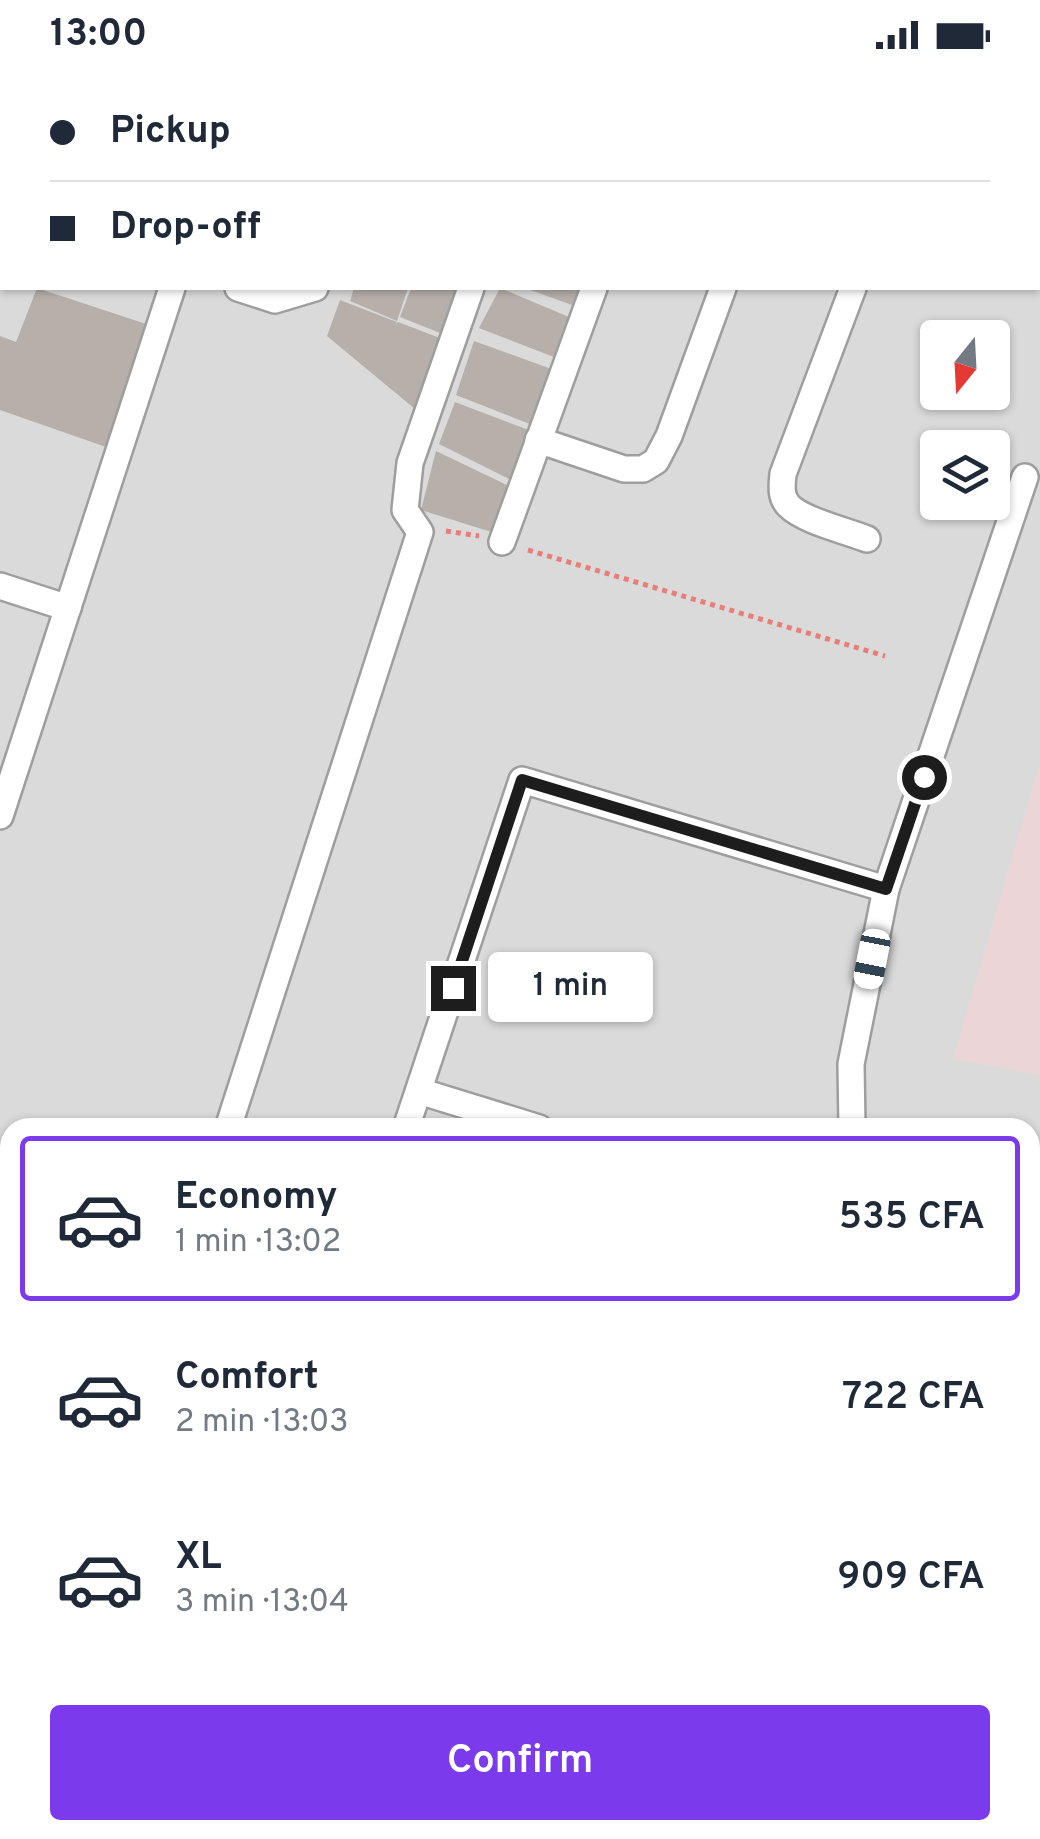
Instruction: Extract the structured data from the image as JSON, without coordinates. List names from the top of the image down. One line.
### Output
{"north":"bottom","page":{"status":"13:00","banner":["Pickup","Drop-off"],"bubble":"1 min","list":[{"name":"Economy","note":"1 min · 13:02","value":"535 CFA"},{"name":"Comfort","note":"2 min · 13:03","value":"722 CFA"},{"name":"XL","note":"3 min · 13:04","value":"909 CFA"}],"buttons":"Confirm"}}
